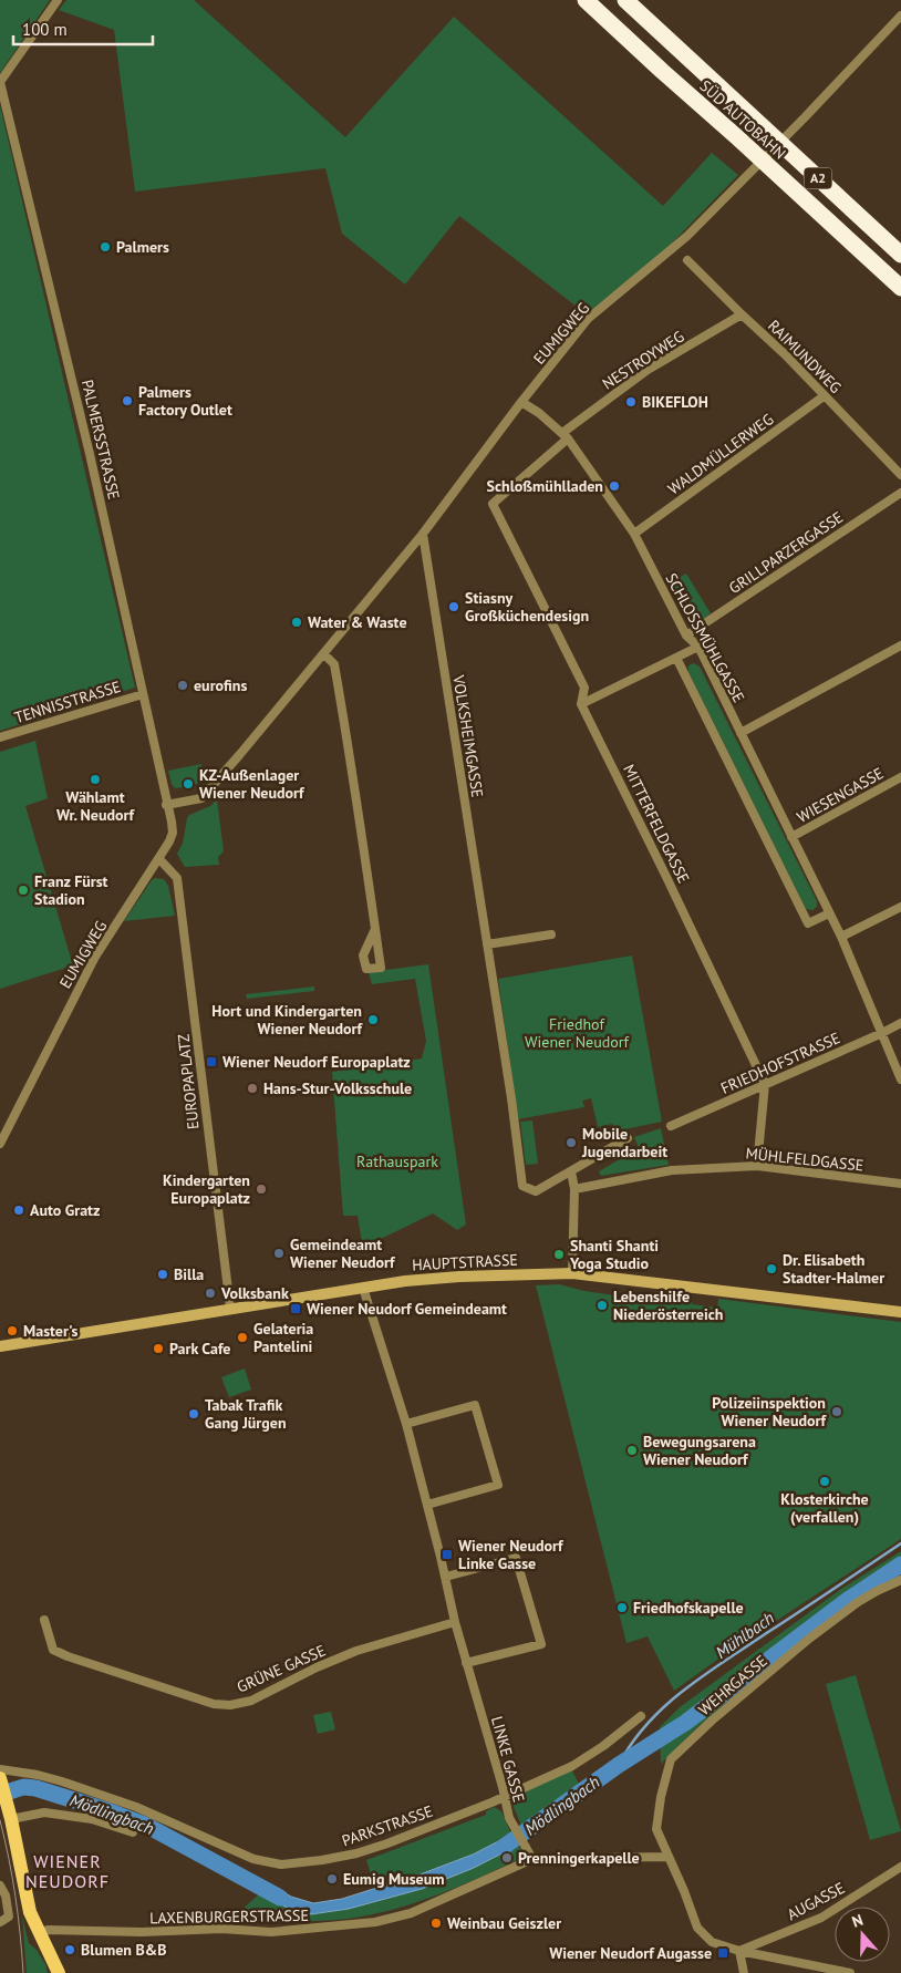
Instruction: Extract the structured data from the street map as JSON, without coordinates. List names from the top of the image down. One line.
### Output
{"streets":{"highway":["SÜD AUTOBAHN","A2"],"street":["EUMIGWEG","RAIMUNDWEG","NESTROYWEG","PALMERSSTRASSE","WALDMÜLLERWEG","GRILLPARZERGASSE","SCHLOSSMÜHLGASSE","TENNISSTRASSE","VOLKSHEIMGASSE","WIESENGASSE","MITTERFELDGASSE","FRIEDHOFSTRASSE","EUROPAPLATZ","MÜHLFELDGASSE","HAUPTSTRASSE","GRÜNE GASSE","WEHRGASSE","LINKE GASSE","PARKSTRASSE","AUGASSE","LAXENBURGERSTRASSE"]},"crossings":[["EUMIGWEG","PALMERSSTRASSE"],["EUMIGWEG","SCHLOSSMÜHLGASSE"],["EUMIGWEG","VOLKSHEIMGASSE"],["EUMIGWEG","EUROPAPLATZ"],["RAIMUNDWEG","NESTROYWEG"],["RAIMUNDWEG","WALDMÜLLERWEG"],["NESTROYWEG","SCHLOSSMÜHLGASSE"],["NESTROYWEG","MITTERFELDGASSE"],["PALMERSSTRASSE","TENNISSTRASSE"],["WALDMÜLLERWEG","SCHLOSSMÜHLGASSE"],["GRILLPARZERGASSE","SCHLOSSMÜHLGASSE"],["SCHLOSSMÜHLGASSE","WIESENGASSE"],["SCHLOSSMÜHLGASSE","FRIEDHOFSTRASSE"],["MITTERFELDGASSE","FRIEDHOFSTRASSE"],["EUROPAPLATZ","HAUPTSTRASSE"],["HAUPTSTRASSE","LINKE GASSE"],["GRÜNE GASSE","LINKE GASSE"],["WEHRGASSE","LAXENBURGERSTRASSE"],["LINKE GASSE","PARKSTRASSE"],["LINKE GASSE","LAXENBURGERSTRASSE"]],"districts":["WIENER NEUDORF"],"water":["Mühlbach","Mödlingbach"],"parks":["Friedhof Wiener Neudorf","Rathauspark"],"places":{"other":["Palmers","Palmers Factory Outlet","BIKEFLOH","Schloßmühlladen","Stiasny Großküchendesign","Water & Waste","eurofins","Wählamt Wr. Neudorf","KZ-Außenlager Wiener Neudorf","Franz Fürst Stadion","Hort und Kindergarten Wiener Neudorf","Hans-Stur-Volksschule","Mobile Jugendarbeit","Kindergarten Europaplatz","Auto Gratz","Gemeindeamt Wiener Neudorf","Shanti Shanti Yoga Studio","Dr. Elisabeth Stadter-Halmer","Billa","Volksbank","Lebenshilfe Niederösterreich","Master's","Gelateria Pantelini","Park Cafe","Polizeiinspektion Wiener Neudorf","Tabak Trafik Gang Jürgen","Bewegungsarena Wiener Neudorf","Klosterkirche (verfallen)","Friedhofskapelle","Prenningerkapelle","Eumig Museum","Weinbau Geiszler","Blumen B&B"],"transit":["Wiener Neudorf Europaplatz","Wiener Neudorf Gemeindeamt","Wiener Neudorf Linke Gasse","Wiener Neudorf Augasse"]},"scale_bar":"100 m","north":"top"}
